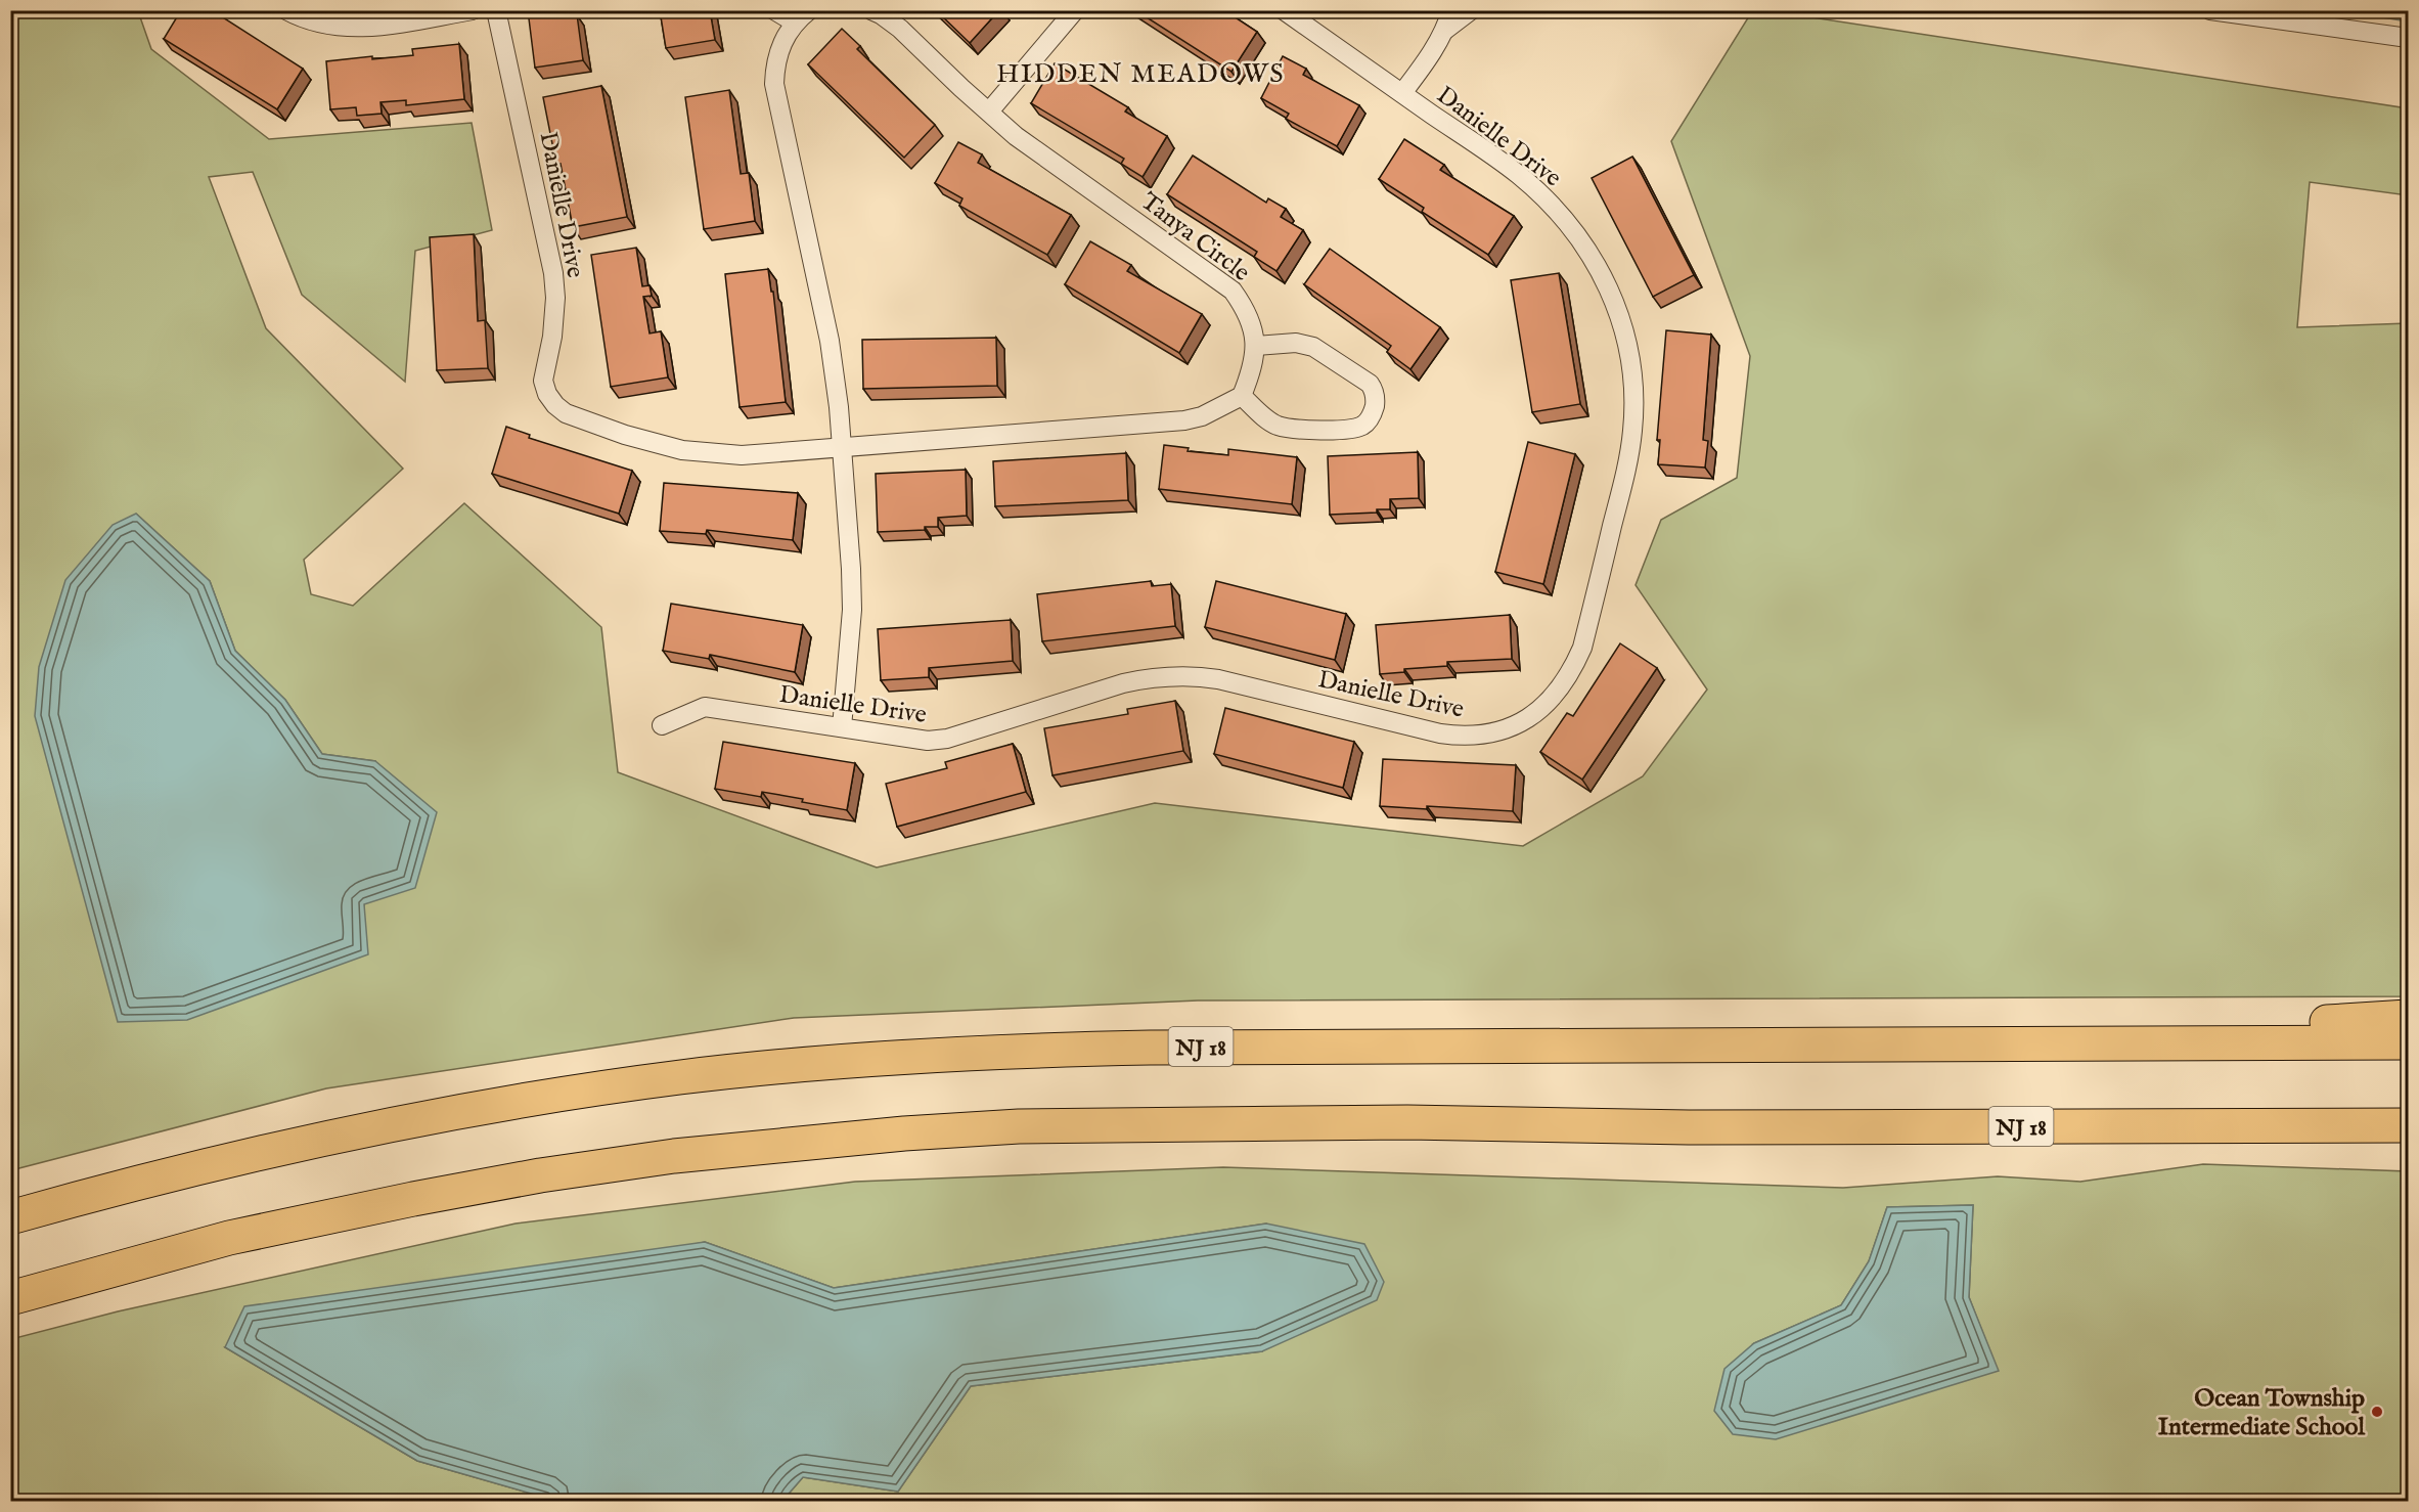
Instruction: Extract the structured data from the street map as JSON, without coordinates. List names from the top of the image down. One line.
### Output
{"streets":{"highway":["NJ 18"],"street":["Danielle Drive","Tanya Circle"]},"districts":["HIDDEN MEADOWS"],"places":["Ocean Township Intermediate School"]}
